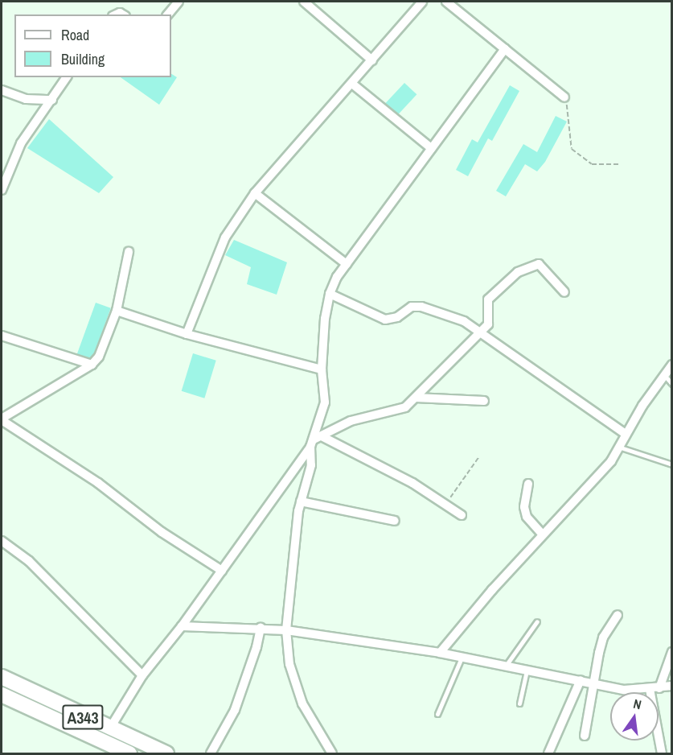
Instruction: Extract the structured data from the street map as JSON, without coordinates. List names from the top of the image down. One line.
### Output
{"streets":{"highway":["A343"]},"legend":["Road","Building"],"north":"top"}
